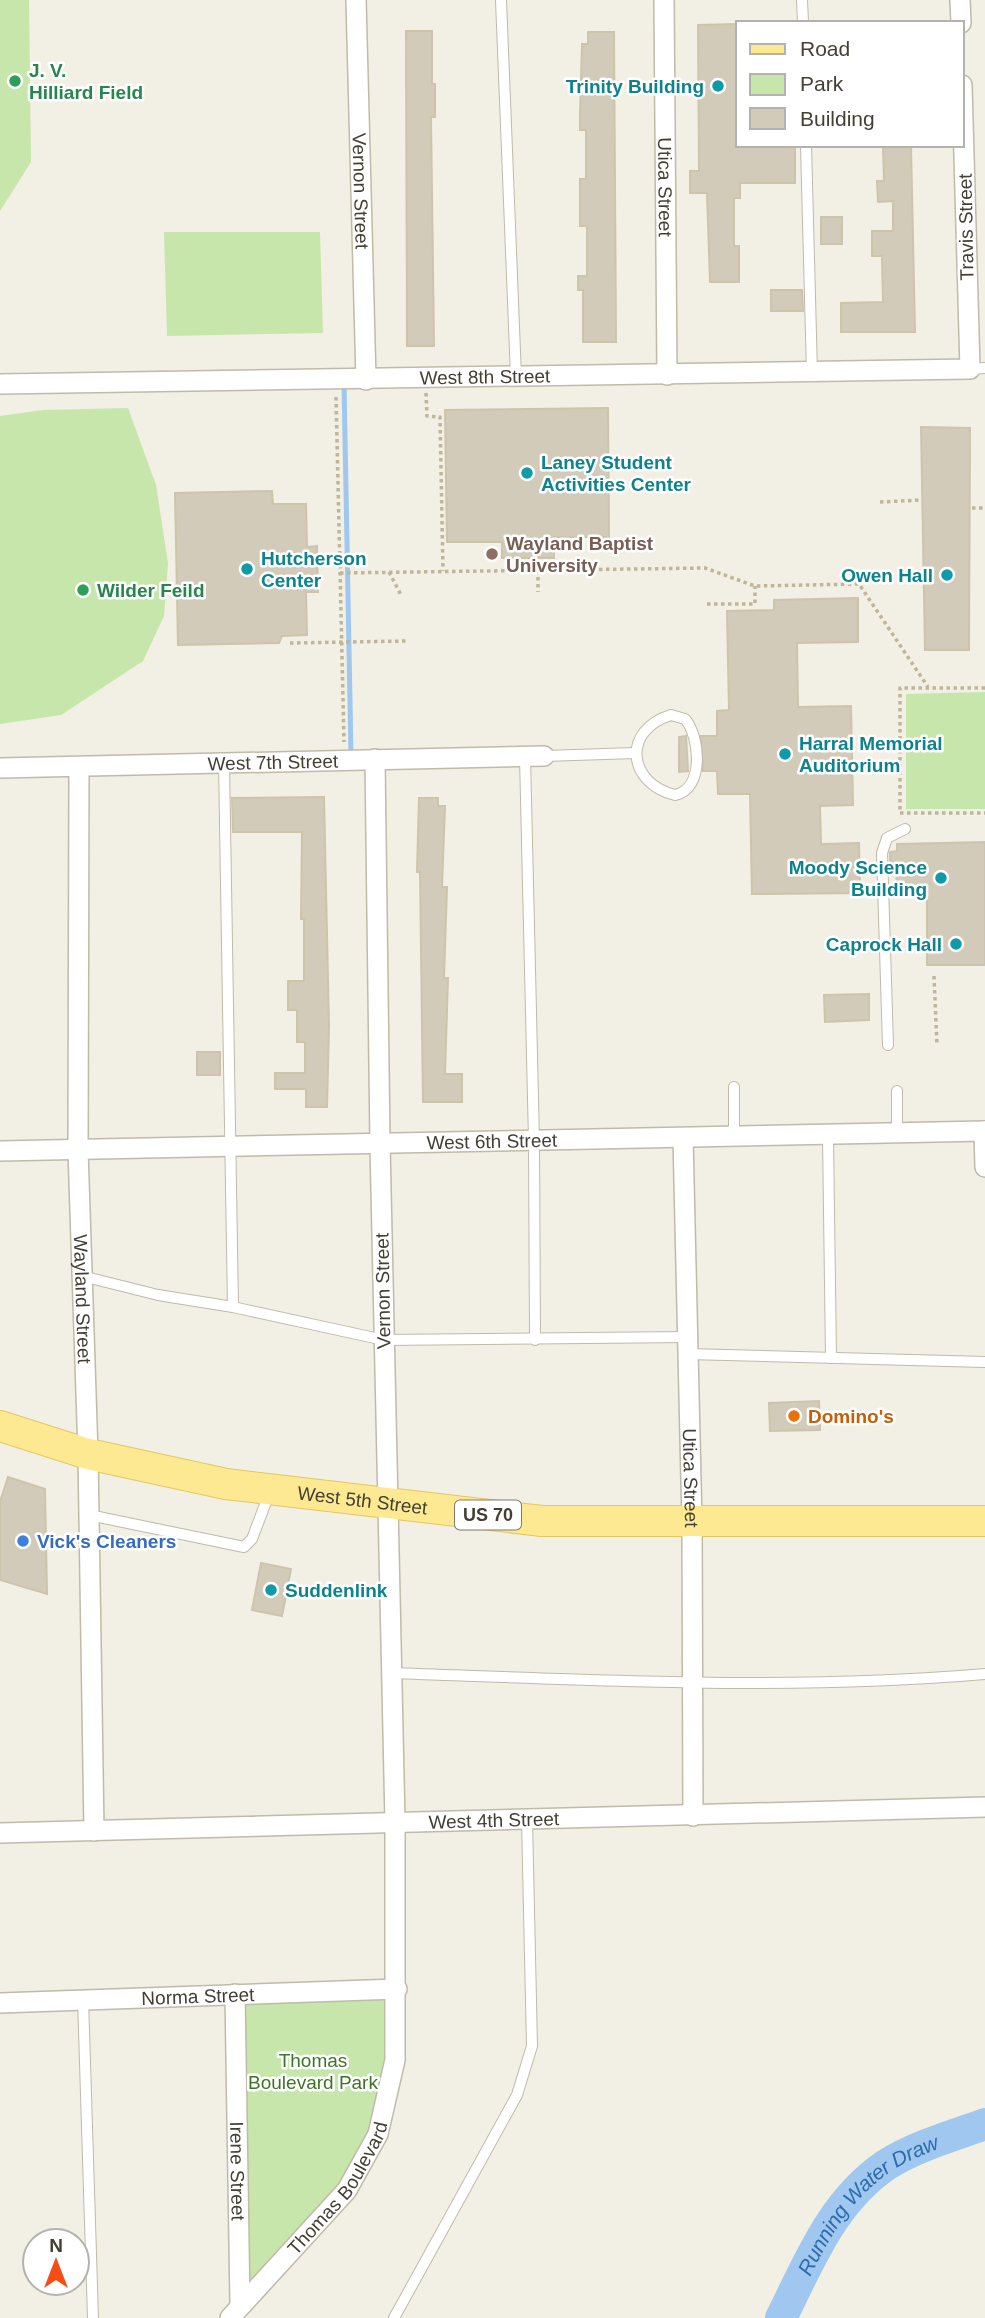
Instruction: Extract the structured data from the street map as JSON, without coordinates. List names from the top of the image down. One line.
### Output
{"streets":{"main road":["West 5th Street","US 70"],"street":["Utica Street","Vernon Street","Travis Street","West 8th Street","West 7th Street","West 6th Street","Wayland Street","West 4th Street","Norma Street","Irene Street","Thomas Boulevard"]},"crossings":[["Utica Street","West 8th Street"],["Utica Street","West 6th Street"],["Utica Street","West 5th Street"],["Utica Street","West 4th Street"],["Vernon Street","West 8th Street"],["Vernon Street","West 7th Street"],["Vernon Street","West 6th Street"],["Vernon Street","West 5th Street"],["Vernon Street","West 4th Street"],["Vernon Street","Thomas Boulevard"],["Travis Street","West 8th Street"],["West 7th Street","Wayland Street"],["West 6th Street","Wayland Street"],["Wayland Street","West 5th Street"],["Wayland Street","West 4th Street"],["West 4th Street","Thomas Boulevard"],["Norma Street","Irene Street"],["Norma Street","Thomas Boulevard"],["Irene Street","Thomas Boulevard"]],"water":["Running Water Draw"],"parks":["Thomas Boulevard Park"],"places":["J. V. Hilliard Field","Trinity Building","Laney Student Activities Center","Wayland Baptist University","Hutcherson Center","Owen Hall","Wilder Feild","Harral Memorial Auditorium","Moody Science Building","Caprock Hall","Domino's","Vick's Cleaners","Suddenlink"],"legend":["Road","Park","Building"],"north":"top"}
